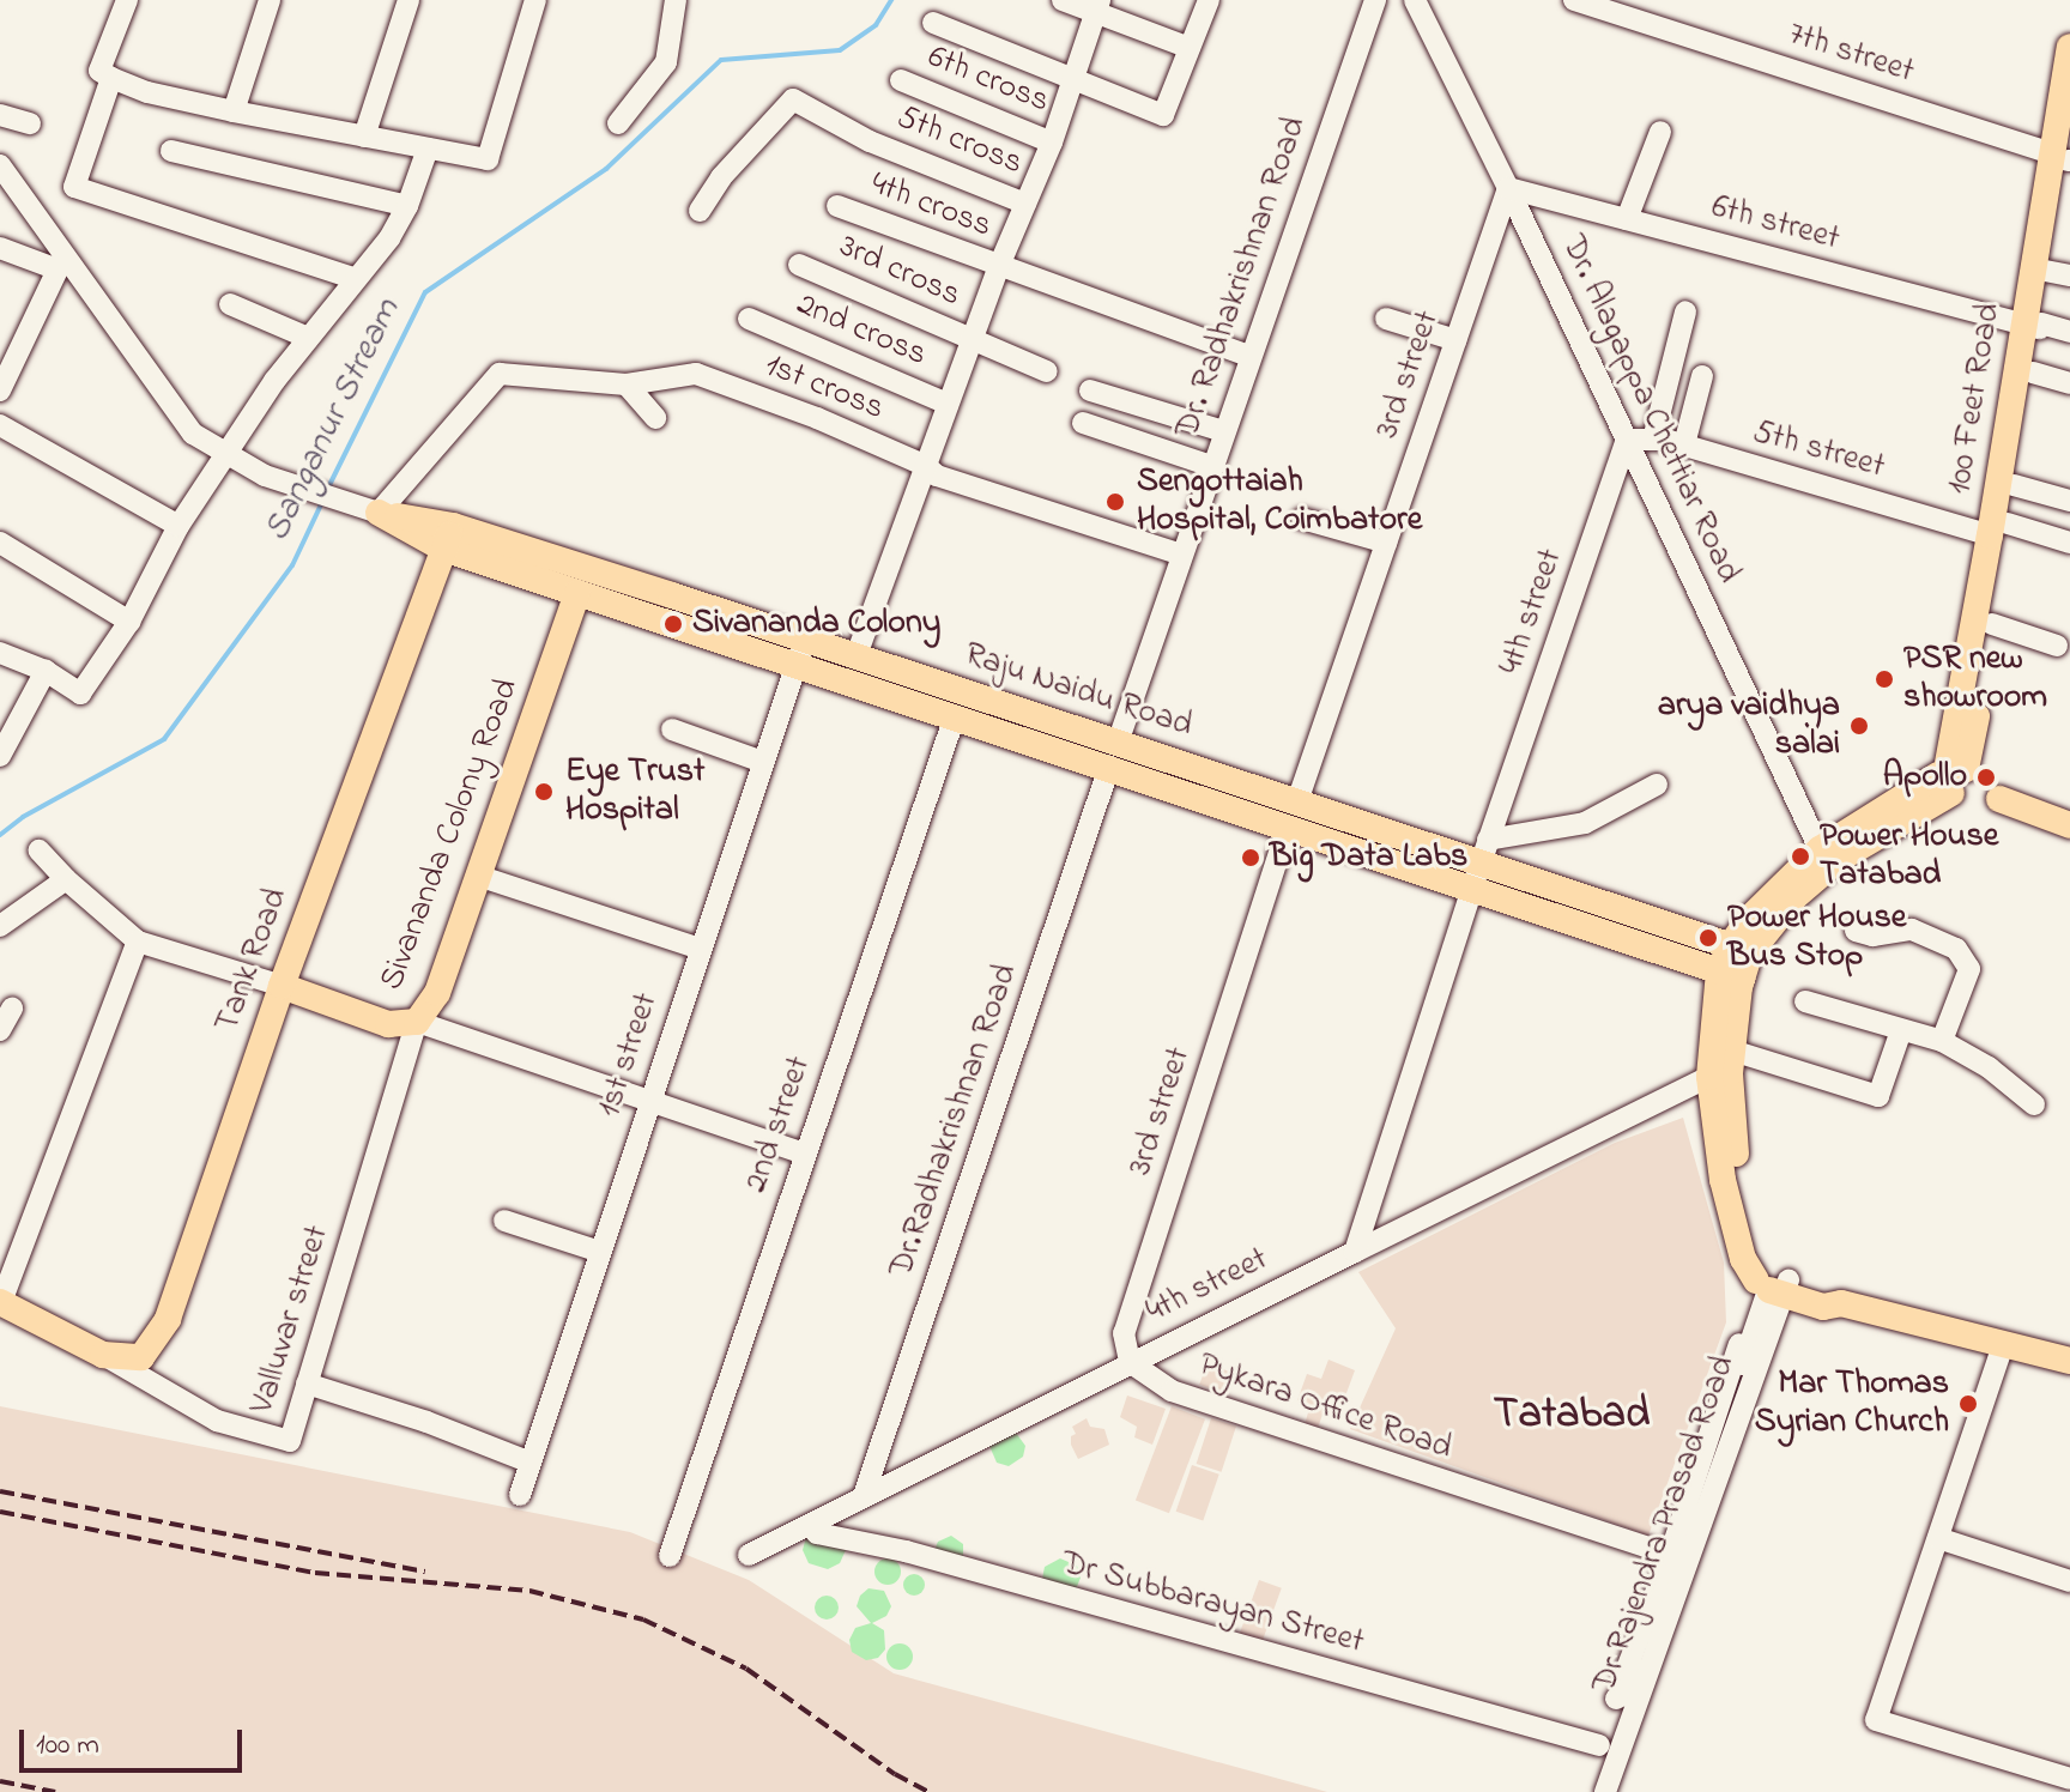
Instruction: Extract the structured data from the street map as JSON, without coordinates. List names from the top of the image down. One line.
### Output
{"streets":{"main road":["100 Feet Road","Raju Naidu Road","Sivananda Colony Road","Tank Road"],"street":["7th street","6th cross","5th cross","4th cross","6th street","3rd cross","Dr. Radhakrishnan Road","2nd cross","3rd street","1st cross","Dr. Alagappa Chettiar Road","5th street","4th street","1st street","Dr.Radhakrishnan Road","2nd street","Valluvar street","Pykara Office Road","Dr Rajendra Prasad Road","Dr Subbarayan Street"]},"crossings":[["7th street","100 Feet Road"],["4th cross","Dr. Radhakrishnan Road"],["6th street","3rd street"],["6th street","100 Feet Road"],["6th street","Dr. Alagappa Chettiar Road"],["Dr. Radhakrishnan Road","1st cross"],["Dr. Radhakrishnan Road","Raju Naidu Road"],["Dr. Radhakrishnan Road","Dr.Radhakrishnan Road"],["3rd street","Dr. Alagappa Chettiar Road"],["3rd street","4th street"],["3rd street","Raju Naidu Road"],["3rd street","Pykara Office Road"],["100 Feet Road","5th street"],["Dr. Alagappa Chettiar Road","5th street"],["Dr. Alagappa Chettiar Road","4th street"],["5th street","4th street"],["4th street","Raju Naidu Road"],["4th street","Dr.Radhakrishnan Road"],["4th street","Pykara Office Road"],["4th street","Dr Subbarayan Street"],["Raju Naidu Road","Sivananda Colony Road"],["Raju Naidu Road","Tank Road"],["Raju Naidu Road","1st street"],["Raju Naidu Road","Dr.Radhakrishnan Road"],["Raju Naidu Road","2nd street"],["Sivananda Colony Road","Tank Road"],["Sivananda Colony Road","Valluvar street"],["Tank Road","Valluvar street"]],"districts":["Tatabad"],"water":["Sanganur Stream"],"places":["Sengottaiah Hospital, Coimbatore","Sivananda Colony","PSR new showroom","arya vaidhya salai","Apollo","Eye Trust Hospital","Power House Tatabad","Big Data Labs","Power House Bus Stop","Mar Thomas Syrian Church"],"scale_bar":"100 m"}
